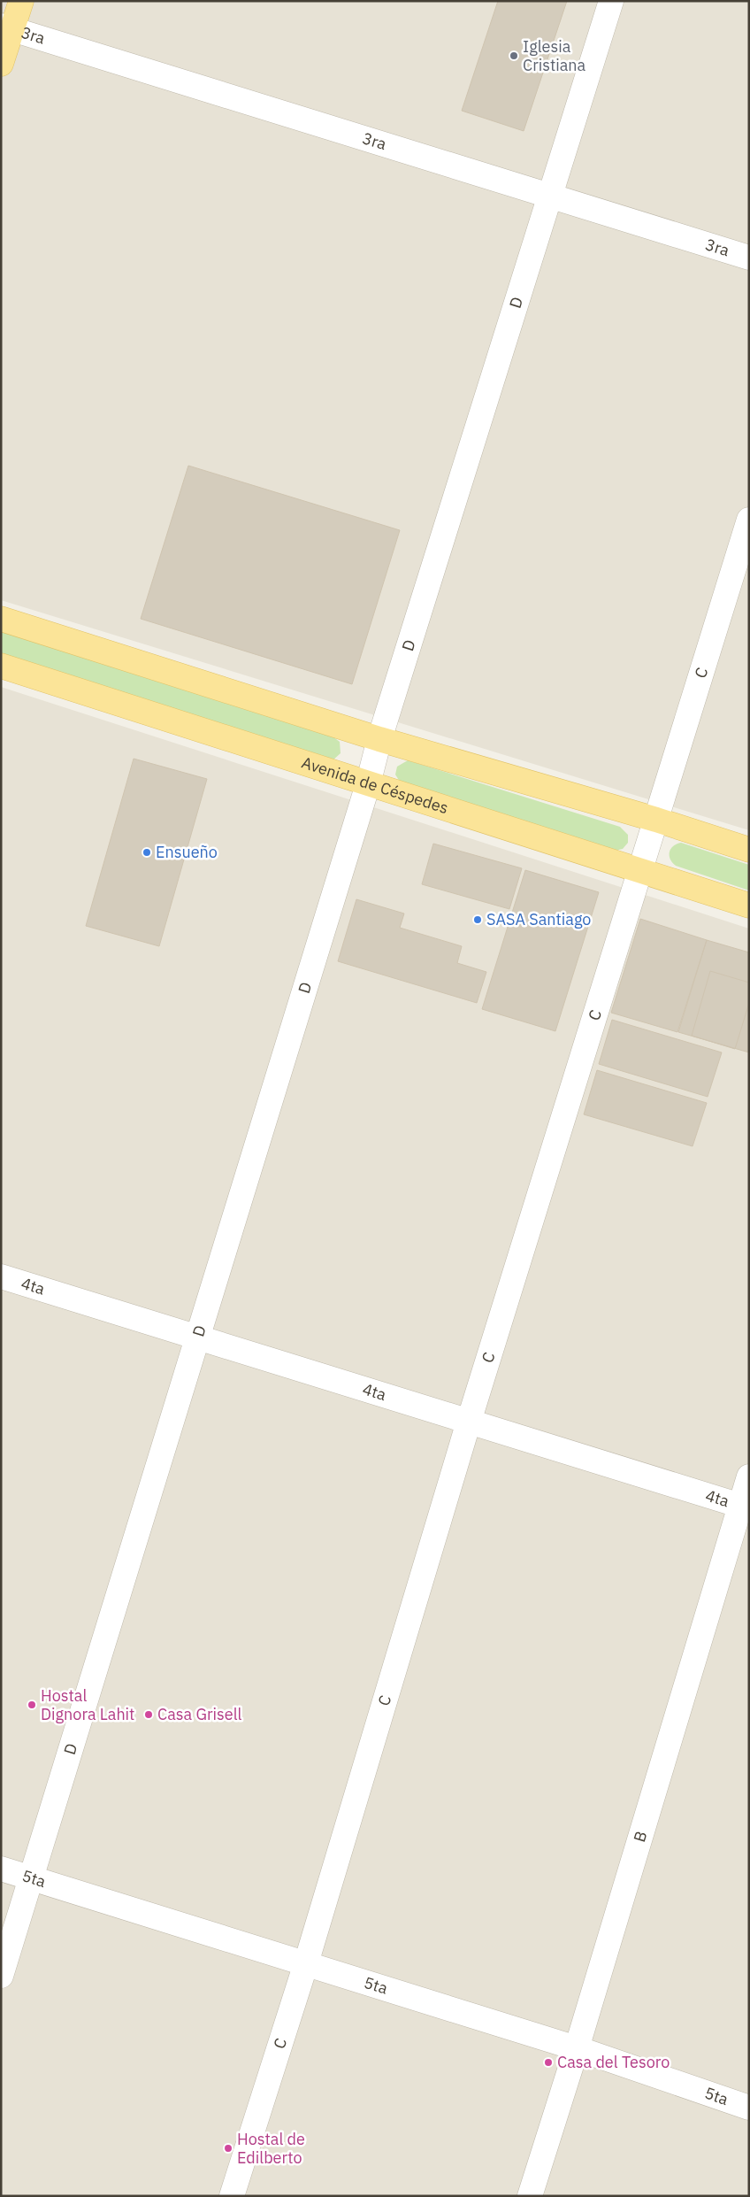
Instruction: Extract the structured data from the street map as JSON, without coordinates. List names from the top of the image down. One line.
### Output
{"streets":{"main road":["Avenida de Céspedes"],"street":["3ra","D","C","4ta","B","5ta"]},"crossings":[["3ra","D"],["D","Avenida de Céspedes"],["D","4ta"],["D","5ta"],["C","Avenida de Céspedes"],["C","4ta"],["C","5ta"],["4ta","B"],["B","5ta"]],"places":["Iglesia Cristiana","Ensueño","SASA Santiago","Hostal Dignora Lahit","Casa Grisell","Casa del Tesoro","Hostal de Edilberto"]}
